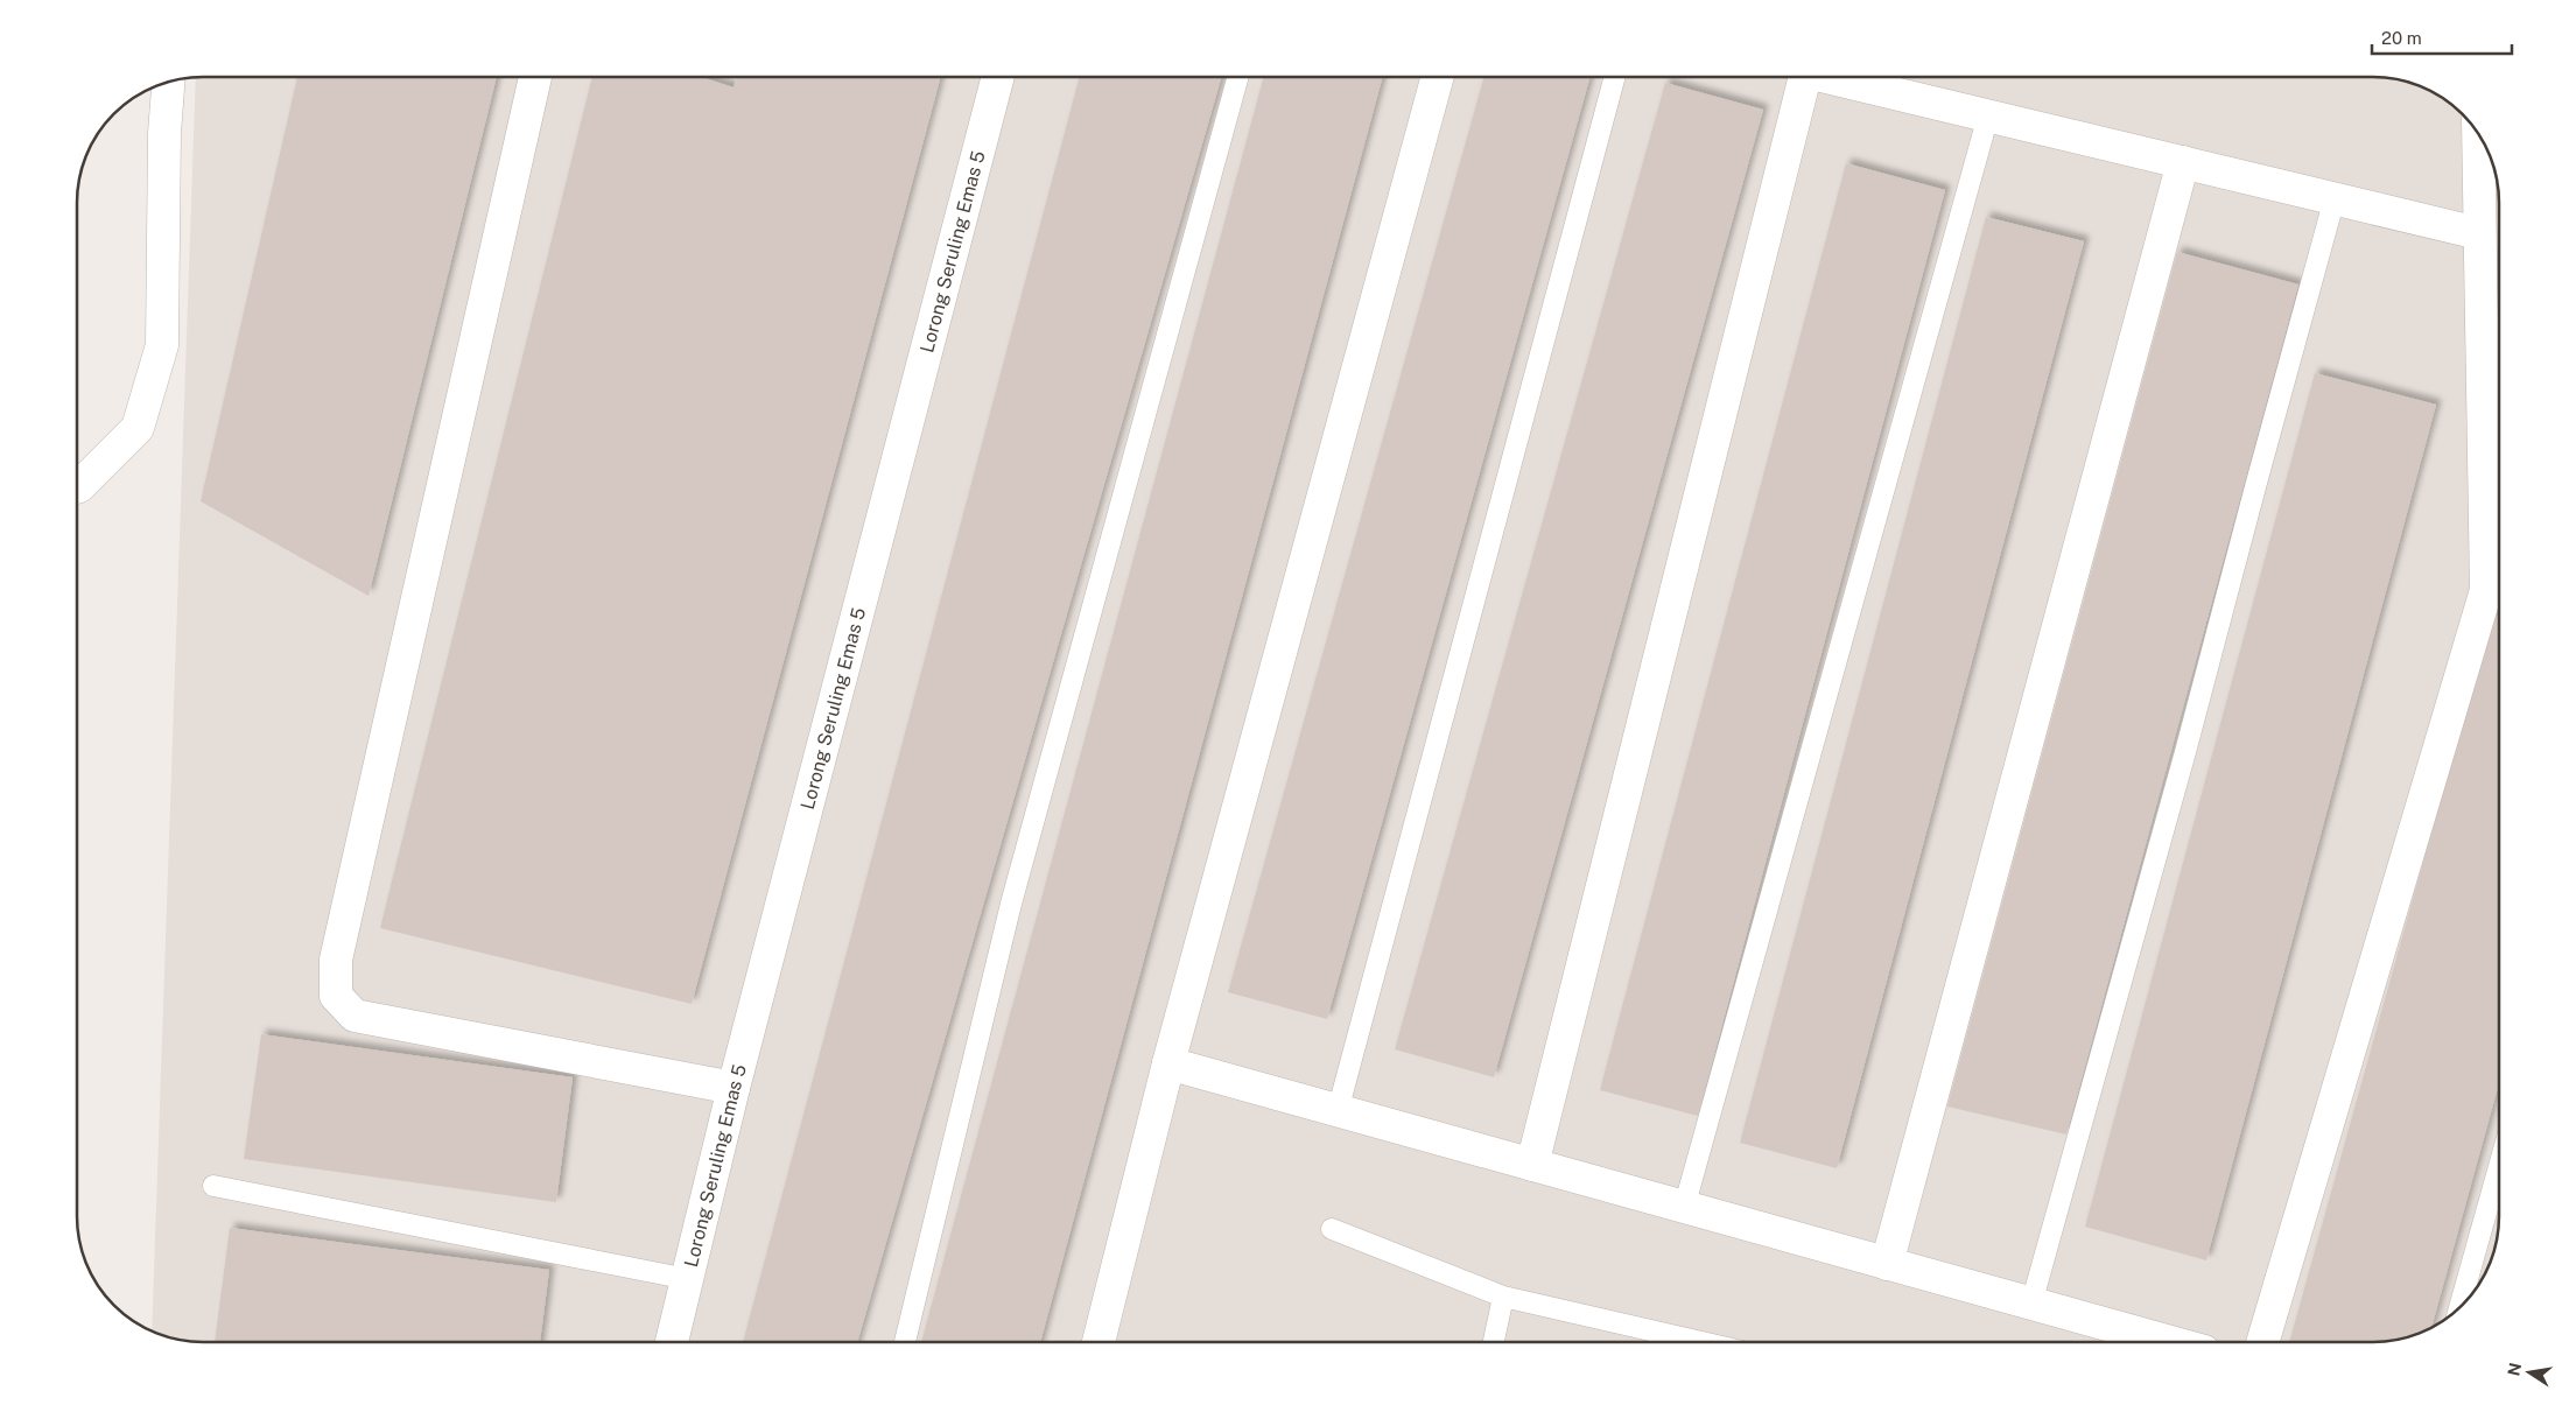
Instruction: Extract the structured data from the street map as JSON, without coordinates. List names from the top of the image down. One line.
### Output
{"streets":{"street":["Lorong Seruling Emas 5"]},"scale_bar":"20 m","north":"left"}
